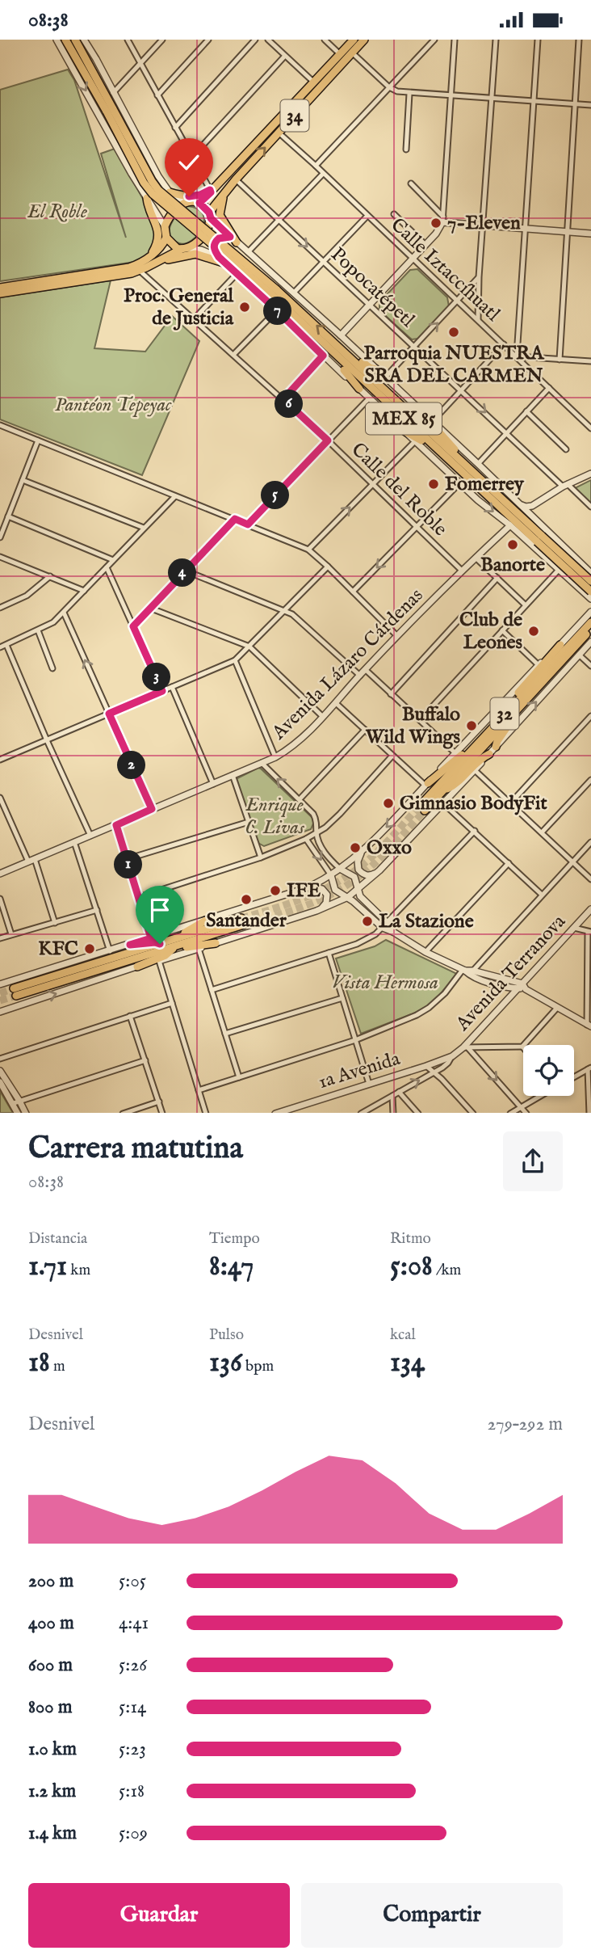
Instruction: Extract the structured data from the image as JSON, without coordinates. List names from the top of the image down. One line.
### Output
{"streets":{"main road":["34","MEX 85","32"],"street":["Calle Iztaccíhuatl","Popocatépetl","Calle del Roble","Avenida Lázaro Cárdenas","Avenida Terranova","1a Avenida"]},"crossings":[["34","Calle Iztaccíhuatl"],["34","Popocatépetl"],["34","Calle del Roble"],["Calle del Roble","Avenida Lázaro Cárdenas"],["Avenida Terranova","1a Avenida"]],"parks":["El Roble","Pantéon Tepeyac","Enrique C. Livas","Vista Hermosa"],"places":["7-Eleven","Proc. General de Justicia","Parroquia NUESTRA SRA DEL CARMEN","Fomerrey","Banorte","Club de Leones","Buffalo Wild Wings","Gimnasio BodyFit","Oxxo","IFE","Santander","La Stazione","KFC"],"page":{"status":"08:38","pins":["7","6","5","4","3","2","1"],"heading":["Carrera matutina","08:38"],"stats":[["Distancia","1.71 km"],["Tiempo","8:47"],["Ritmo","5:08 /km"],["Desnivel","18 m"],["Pulso","136 bpm"],["kcal","134"]],"chart":["Desnivel","279–292 m"],"list":[{"name":"200 m","note":"5:05"},{"name":"400 m","note":"4:41"},{"name":"600 m","note":"5:26"},{"name":"800 m","note":"5:14"},{"name":"1.0 km","note":"5:23"},{"name":"1.2 km","note":"5:18"},{"name":"1.4 km","note":"5:09"}],"buttons":["Guardar","Compartir"]}}
